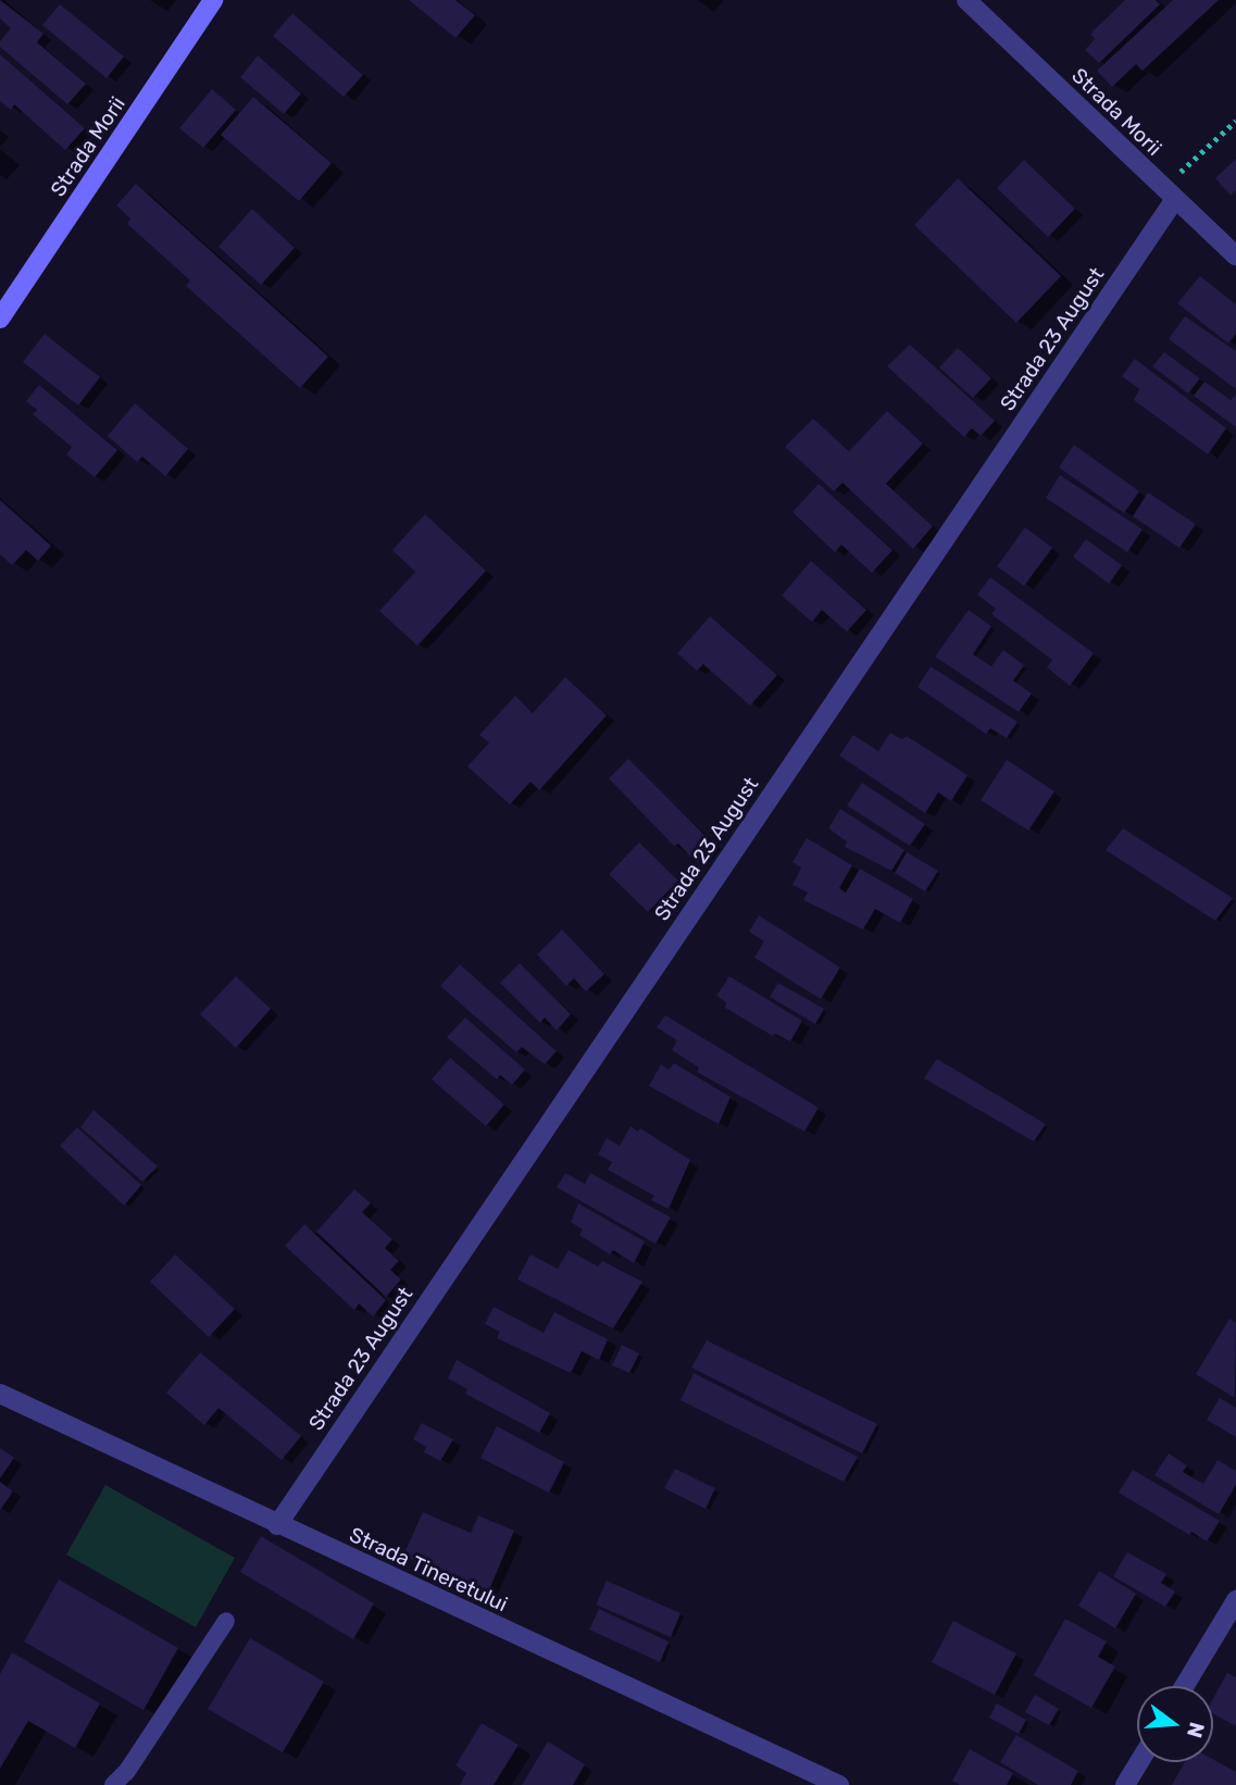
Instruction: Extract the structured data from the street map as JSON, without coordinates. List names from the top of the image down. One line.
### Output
{"streets":{"main road":["Strada Morii"],"street":["Strada 23 August","Strada Tineretului"]},"crossings":[["Strada Morii","Strada 23 August"],["Strada 23 August","Strada Tineretului"]],"north":"right"}
